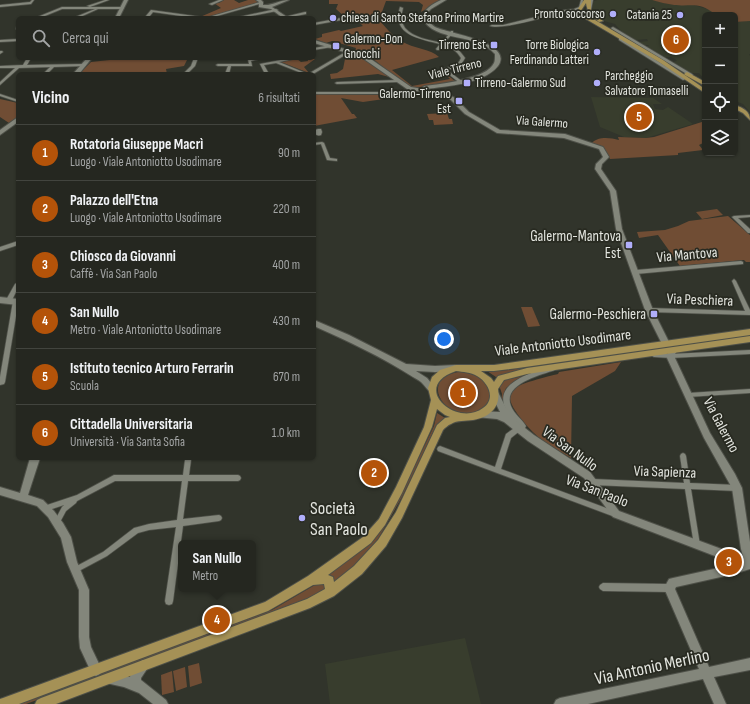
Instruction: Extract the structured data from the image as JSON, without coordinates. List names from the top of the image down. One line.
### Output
{"streets":{"main road":["Viale Tirreno","Via Galermo","Viale Antoniotto Usodimare","Via San Nullo","Via San Paolo","Via Antonio Merlino"],"street":["Via Mantova","Via Peschiera","Via Sapienza"]},"crossings":[["Viale Tirreno","Via Galermo"],["Via Galermo","Via Mantova"],["Via Galermo","Via Peschiera"],["Via Galermo","Viale Antoniotto Usodimare"],["Via Galermo","Via Sapienza"],["Via Galermo","Via San Paolo"],["Via San Nullo","Via Sapienza"],["Via San Nullo","Via San Paolo"]],"places":{"other":["Pronto soccorso","Catania 25","chiesa di Santo Stefano Primo Martire","Torre Biologica Ferdinando Latteri","Parcheggio Salvatore Tomaselli","Società San Paolo"],"transit":["Tirreno Est","Galermo-Don Gnocchi","Tirreno-Galermo Sud","Galermo-Tirreno Est","Galermo-Mantova Est","Galermo-Peschiera"]},"page":{"map_buttons":["+","−"],"search":"Cerca qui","pins":["6","5","1","2","3","4"],"heading":["Vicino","6 risultati"],"list":[{"mark":"1","name":"Rotatoria Giuseppe Macrì","note":"Luogo · Viale Antoniotto Usodimare","value":"90 m"},{"mark":"2","name":"Palazzo dell'Etna","note":"Luogo · Viale Antoniotto Usodimare","value":"220 m"},{"mark":"3","name":"Chiosco da Giovanni","note":"Caffè · Via San Paolo","value":"400 m"},{"mark":"4","name":"San Nullo","note":"Metro · Viale Antoniotto Usodimare","value":"430 m"},{"mark":"5","name":"Istituto tecnico Arturo Ferrarin","note":"Scuola","value":"670 m"},{"mark":"6","name":"Cittadella Universitaria","note":"Università · Via Santa Sofia","value":"1.0 km"}],"popup":["San Nullo","Metro"]}}
